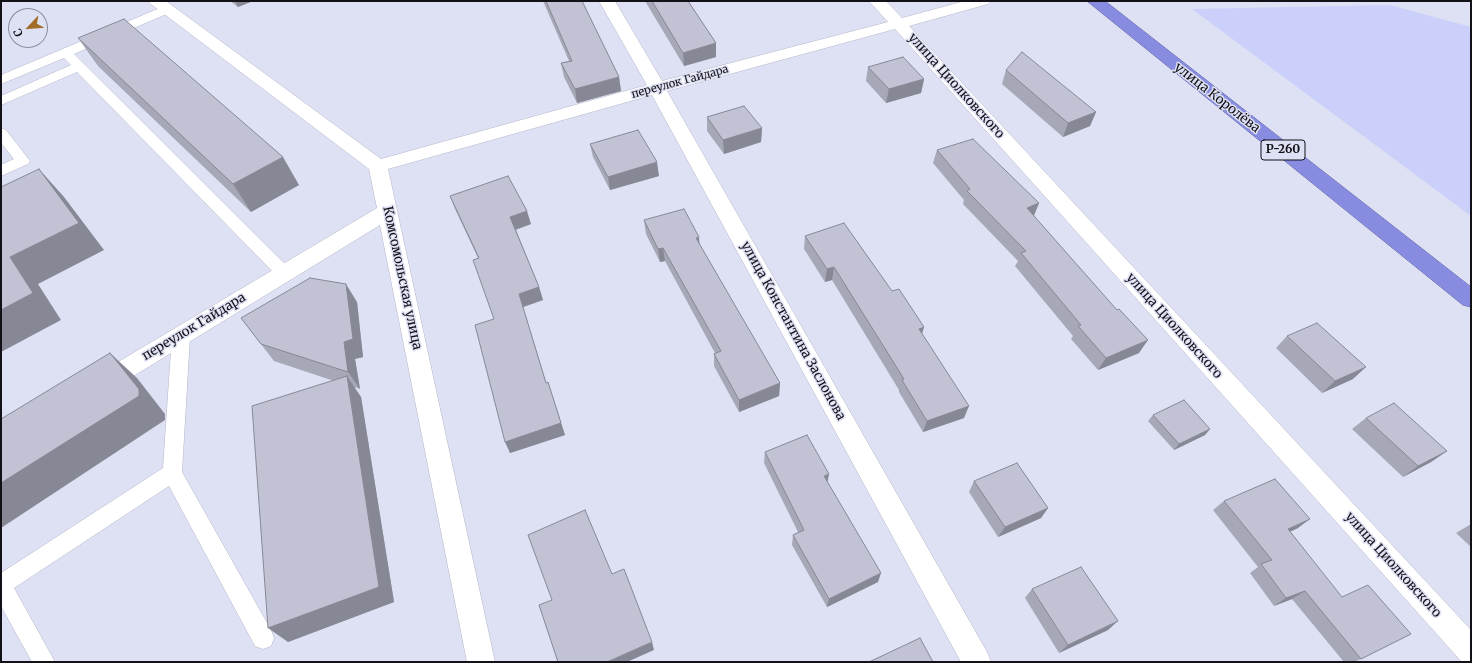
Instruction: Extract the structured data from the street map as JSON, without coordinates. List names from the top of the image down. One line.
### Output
{"streets":{"highway":["улица Королёва","Р-260"],"street":["переулок Гайдара","улица Циолковского","Комсомольская улица","улица Константина Заслонова"]},"crossings":[["переулок Гайдара","улица Циолковского"],["переулок Гайдара","Комсомольская улица"],["переулок Гайдара","улица Константина Заслонова"]],"north":"bottom left"}
